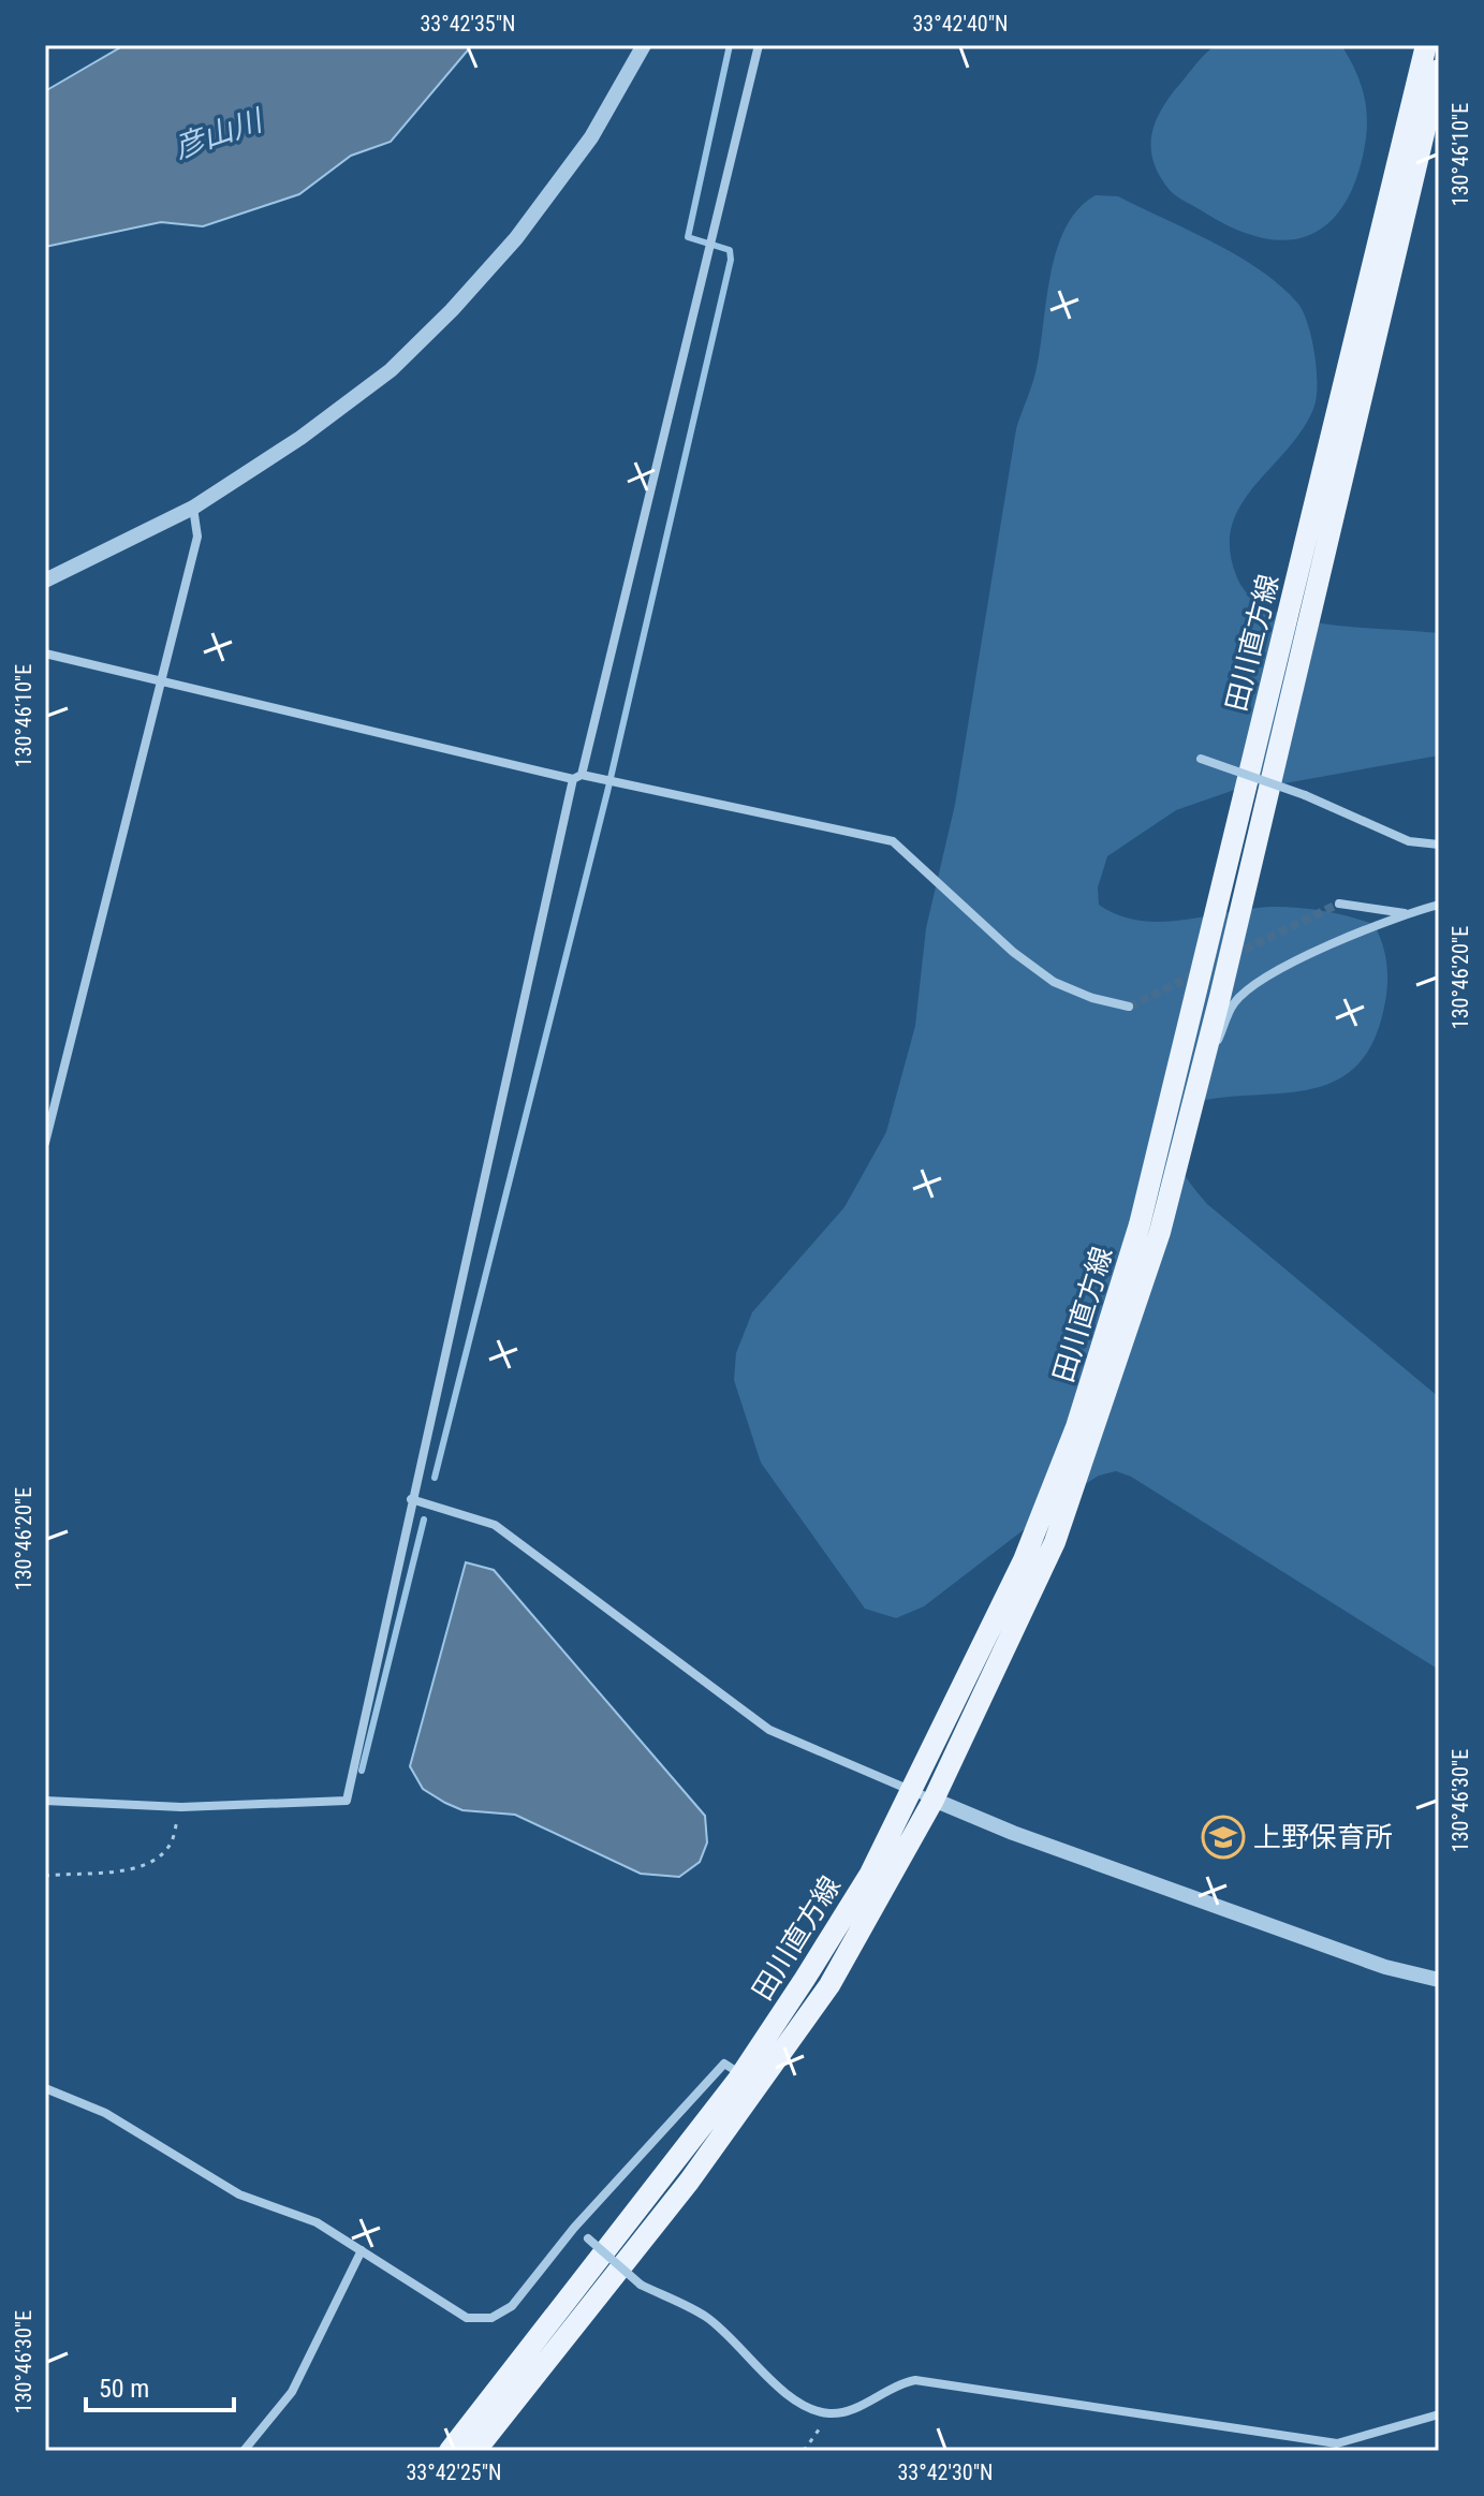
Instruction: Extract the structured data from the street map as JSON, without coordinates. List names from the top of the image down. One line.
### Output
{"streets":{"main road":["田川直方線"]},"water":["彦山川"],"places":{"school or university":["上野保育所"]},"scale_bar":"50 m","coordinates":["33°42'35\"N","33°42'40\"N","130°46'10\"E","130°46'20\"E","130°46'30\"E","33°42'25\"N","33°42'30\"N"]}
